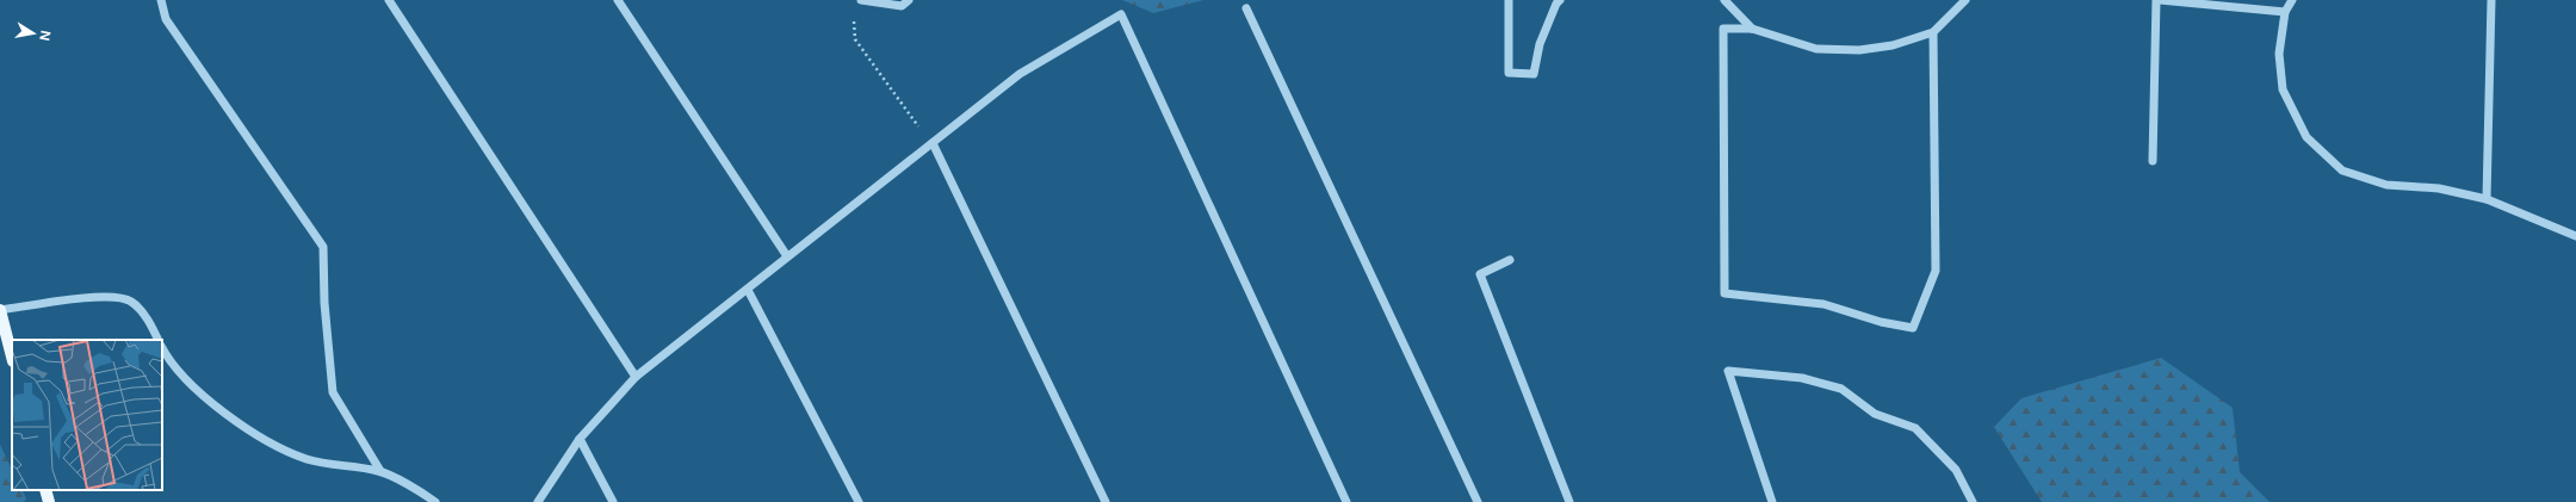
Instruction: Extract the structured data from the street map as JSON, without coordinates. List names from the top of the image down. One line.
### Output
{"north":"right"}
